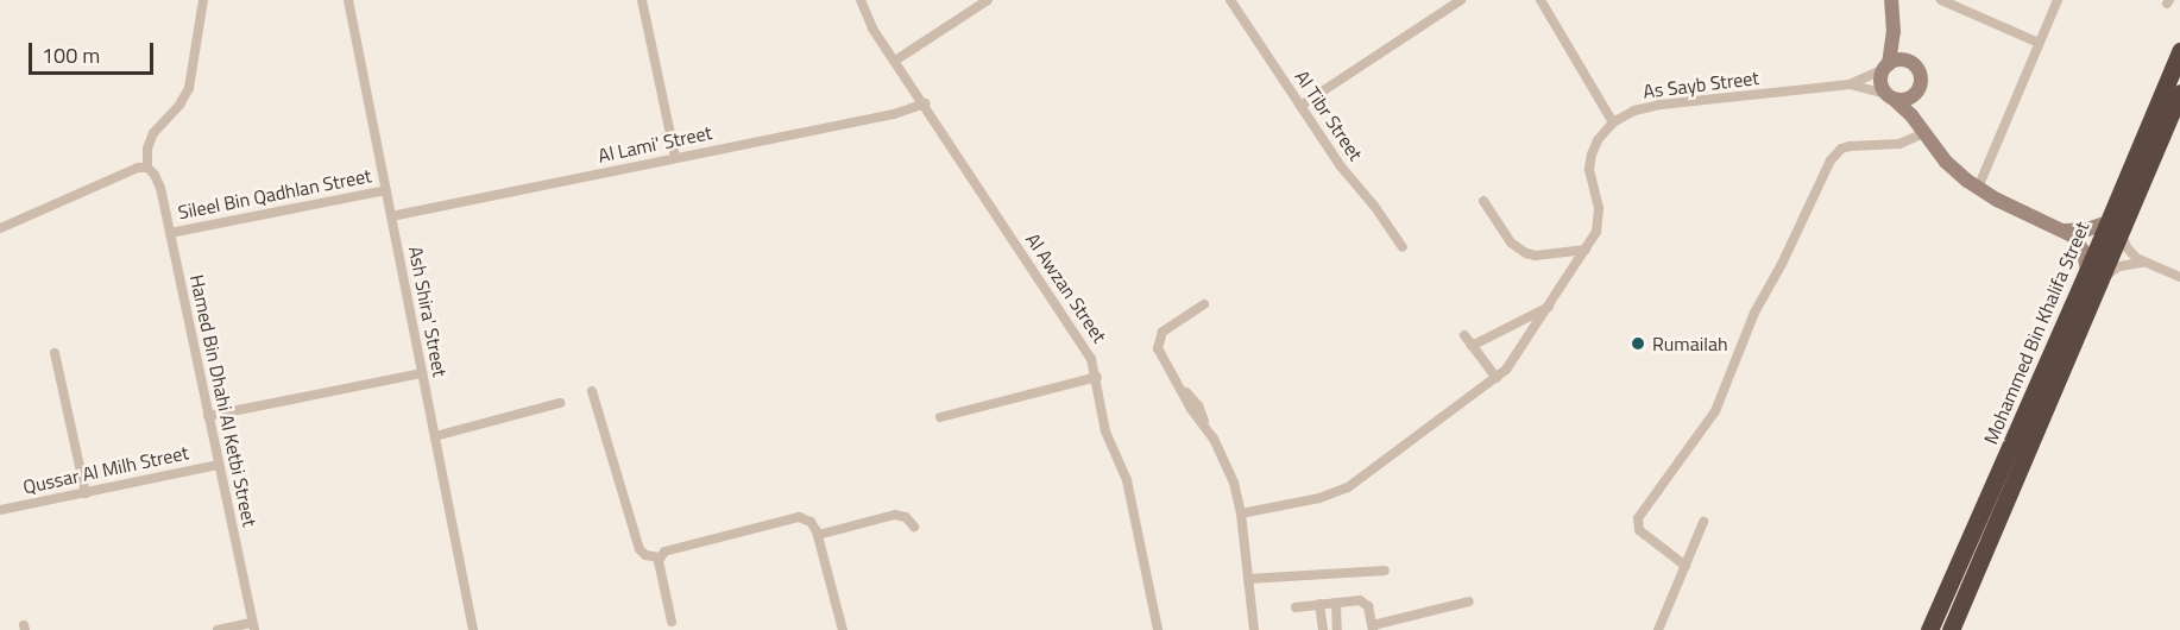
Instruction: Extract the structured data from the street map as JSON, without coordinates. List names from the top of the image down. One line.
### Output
{"streets":{"highway":["Mohammed Bin Khalifa Street"],"street":["As Sayb Street","Al Tibr Street","Al Lami' Street","Sileel Bin Qadhlan Street","Al Awzan Street","Ash Shira' Street","Hamed Bin Dhahi Al Ketbi Street","Qussar Al Milh Street"]},"crossings":[["Al Lami' Street","Al Awzan Street"],["Al Lami' Street","Ash Shira' Street"],["Sileel Bin Qadhlan Street","Ash Shira' Street"],["Sileel Bin Qadhlan Street","Hamed Bin Dhahi Al Ketbi Street"],["Hamed Bin Dhahi Al Ketbi Street","Qussar Al Milh Street"]],"places":["Rumailah"],"scale_bar":"100 m"}
